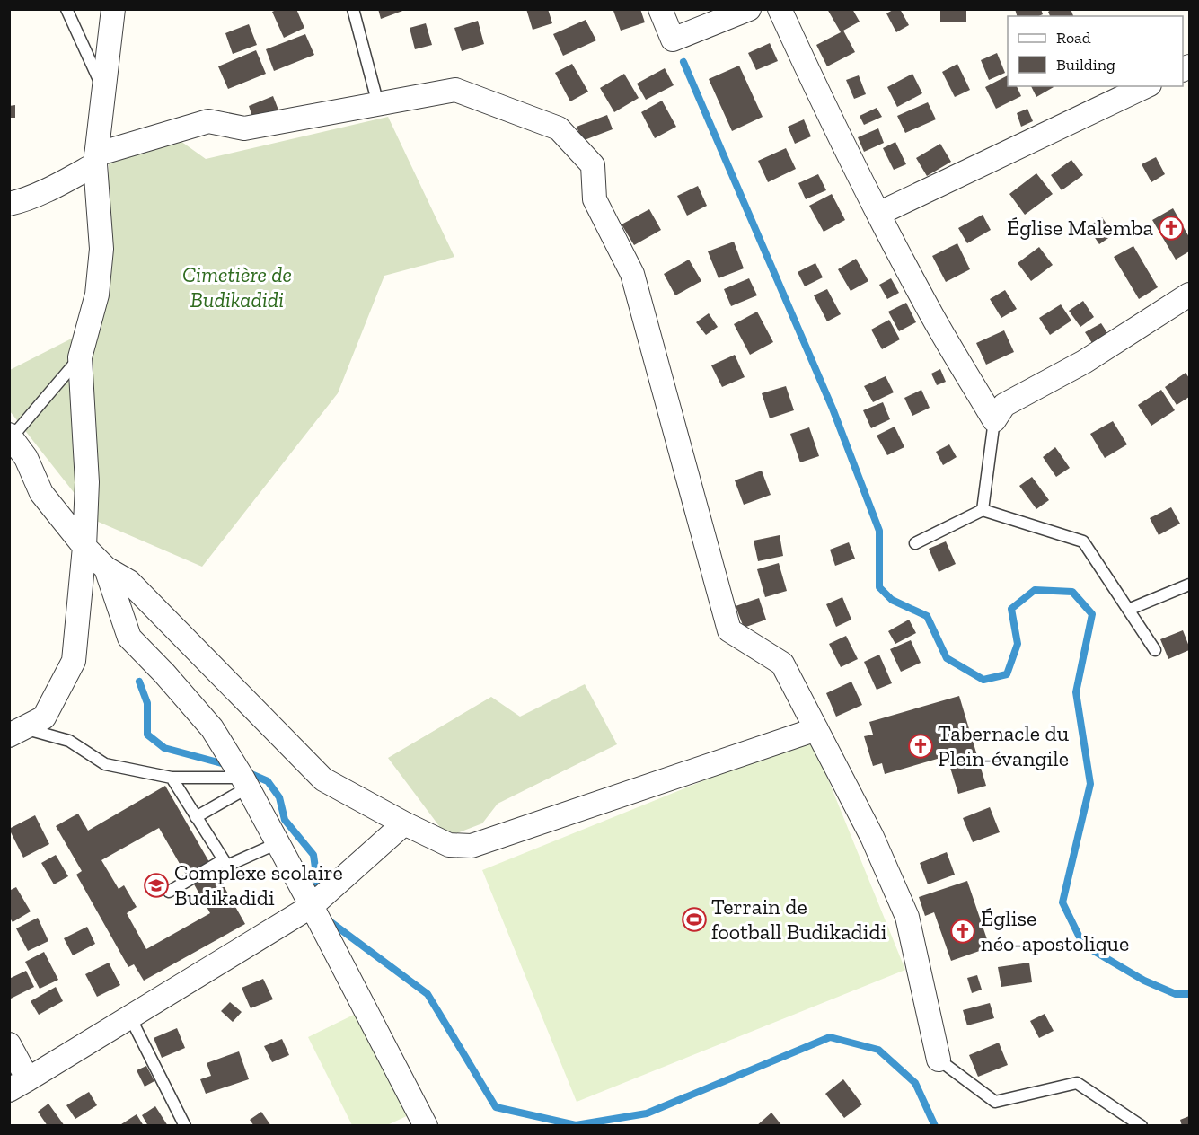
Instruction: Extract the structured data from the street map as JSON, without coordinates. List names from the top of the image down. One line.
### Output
{"parks":["Cimetière de Budikadidi"],"places":{"church":["Église Malemba","Tabernacle du Plein-évangile","Église néo-apostolique"],"school or university":["Complexe scolaire Budikadidi"],"sports":["Terrain de football Budikadidi"]},"legend":["Road","Building"]}
